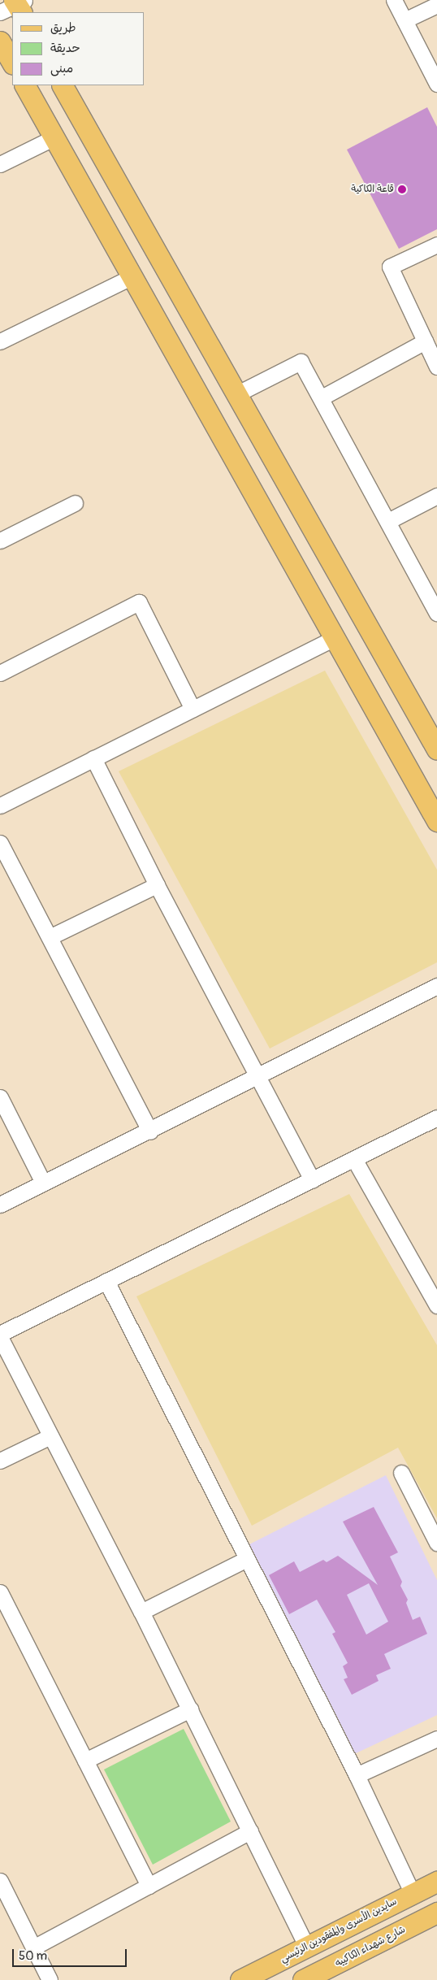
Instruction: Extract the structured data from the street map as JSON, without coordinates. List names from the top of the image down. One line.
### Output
{"streets":{"main road":["سايدين الأسرى والمفقودين الرئيسي","شارع شهداء الكاكييه"]},"places":["قاعة الكاكية"],"legend":["طريق","حديقة","مبنى"],"scale_bar":"50 m"}
